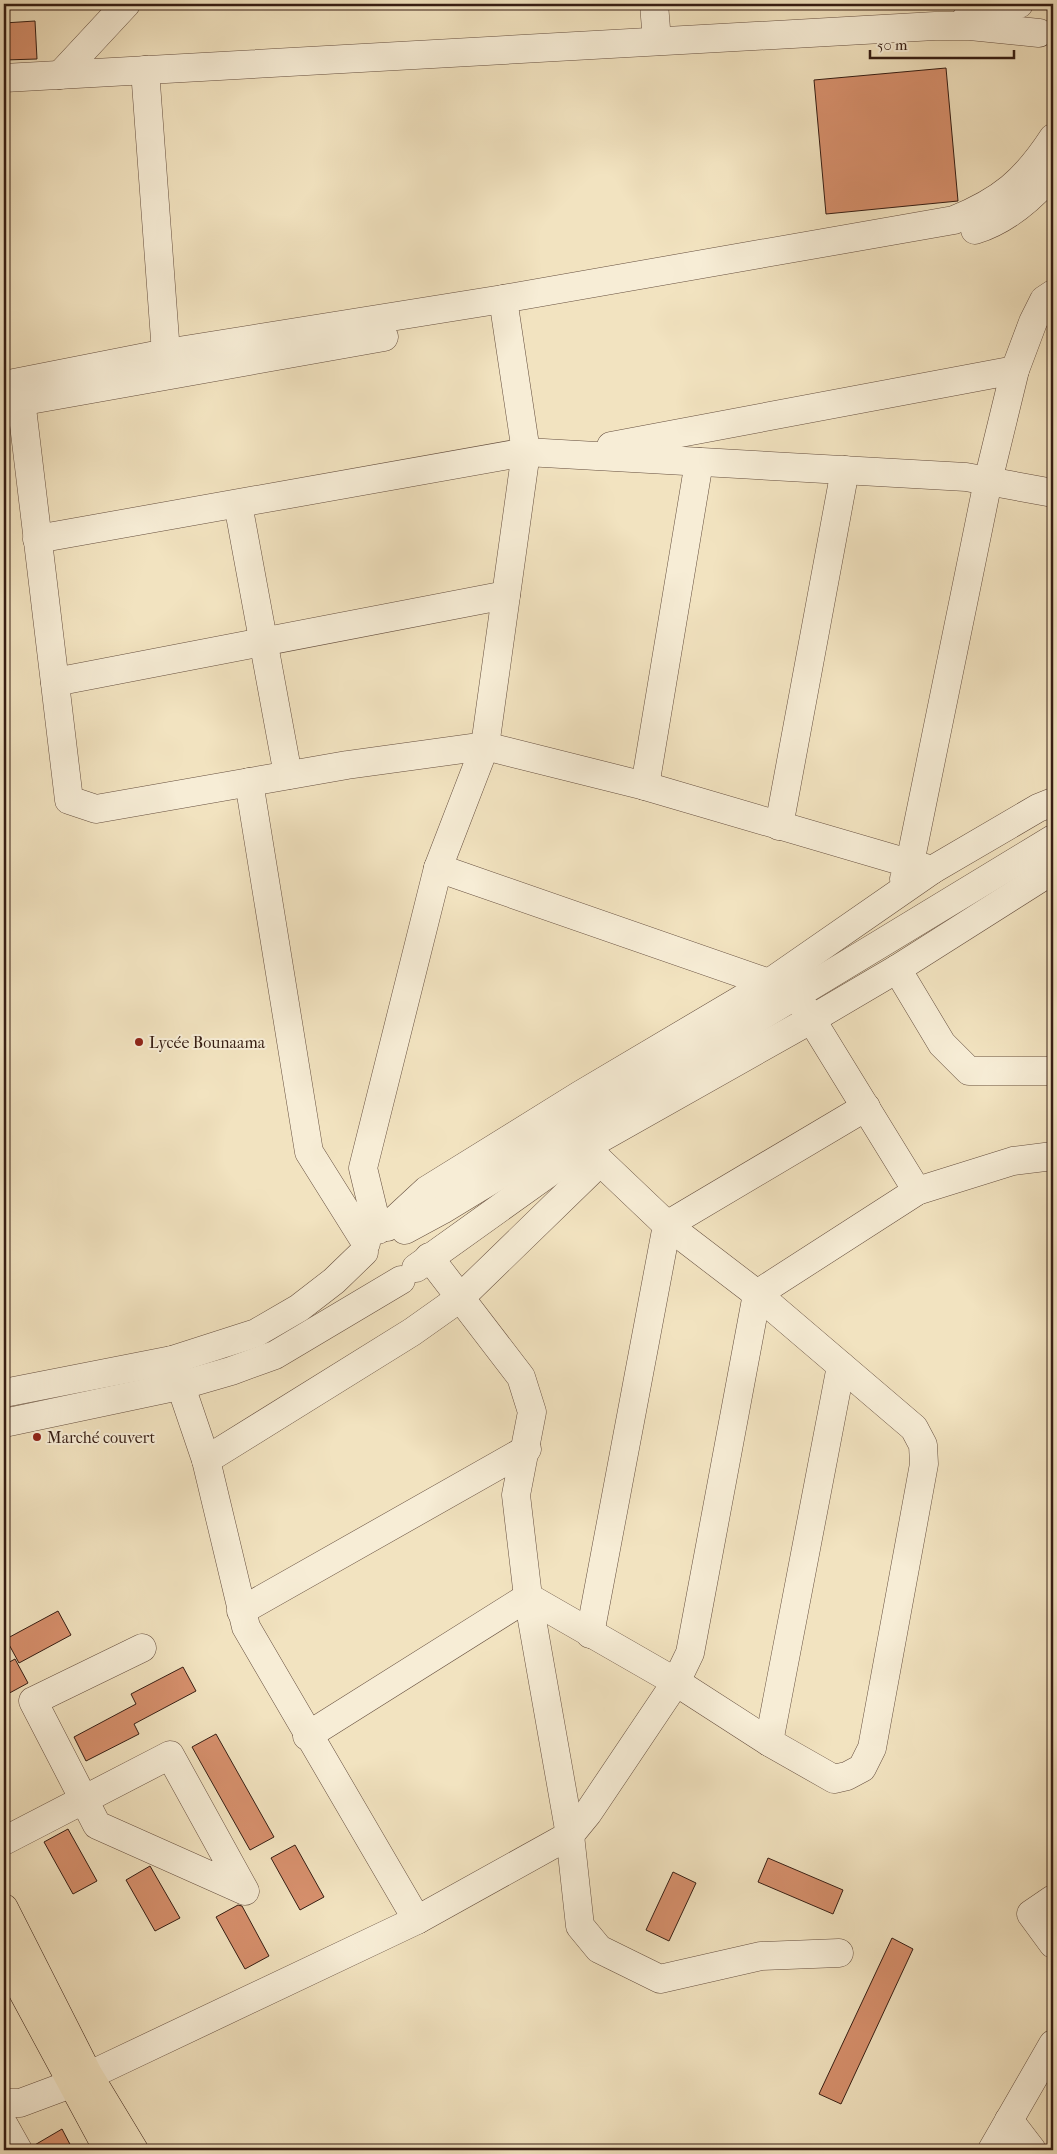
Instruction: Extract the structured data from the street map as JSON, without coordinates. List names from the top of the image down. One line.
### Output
{"places":["Lycée Bounaama","Marché couvert"],"scale_bar":"50 m"}
